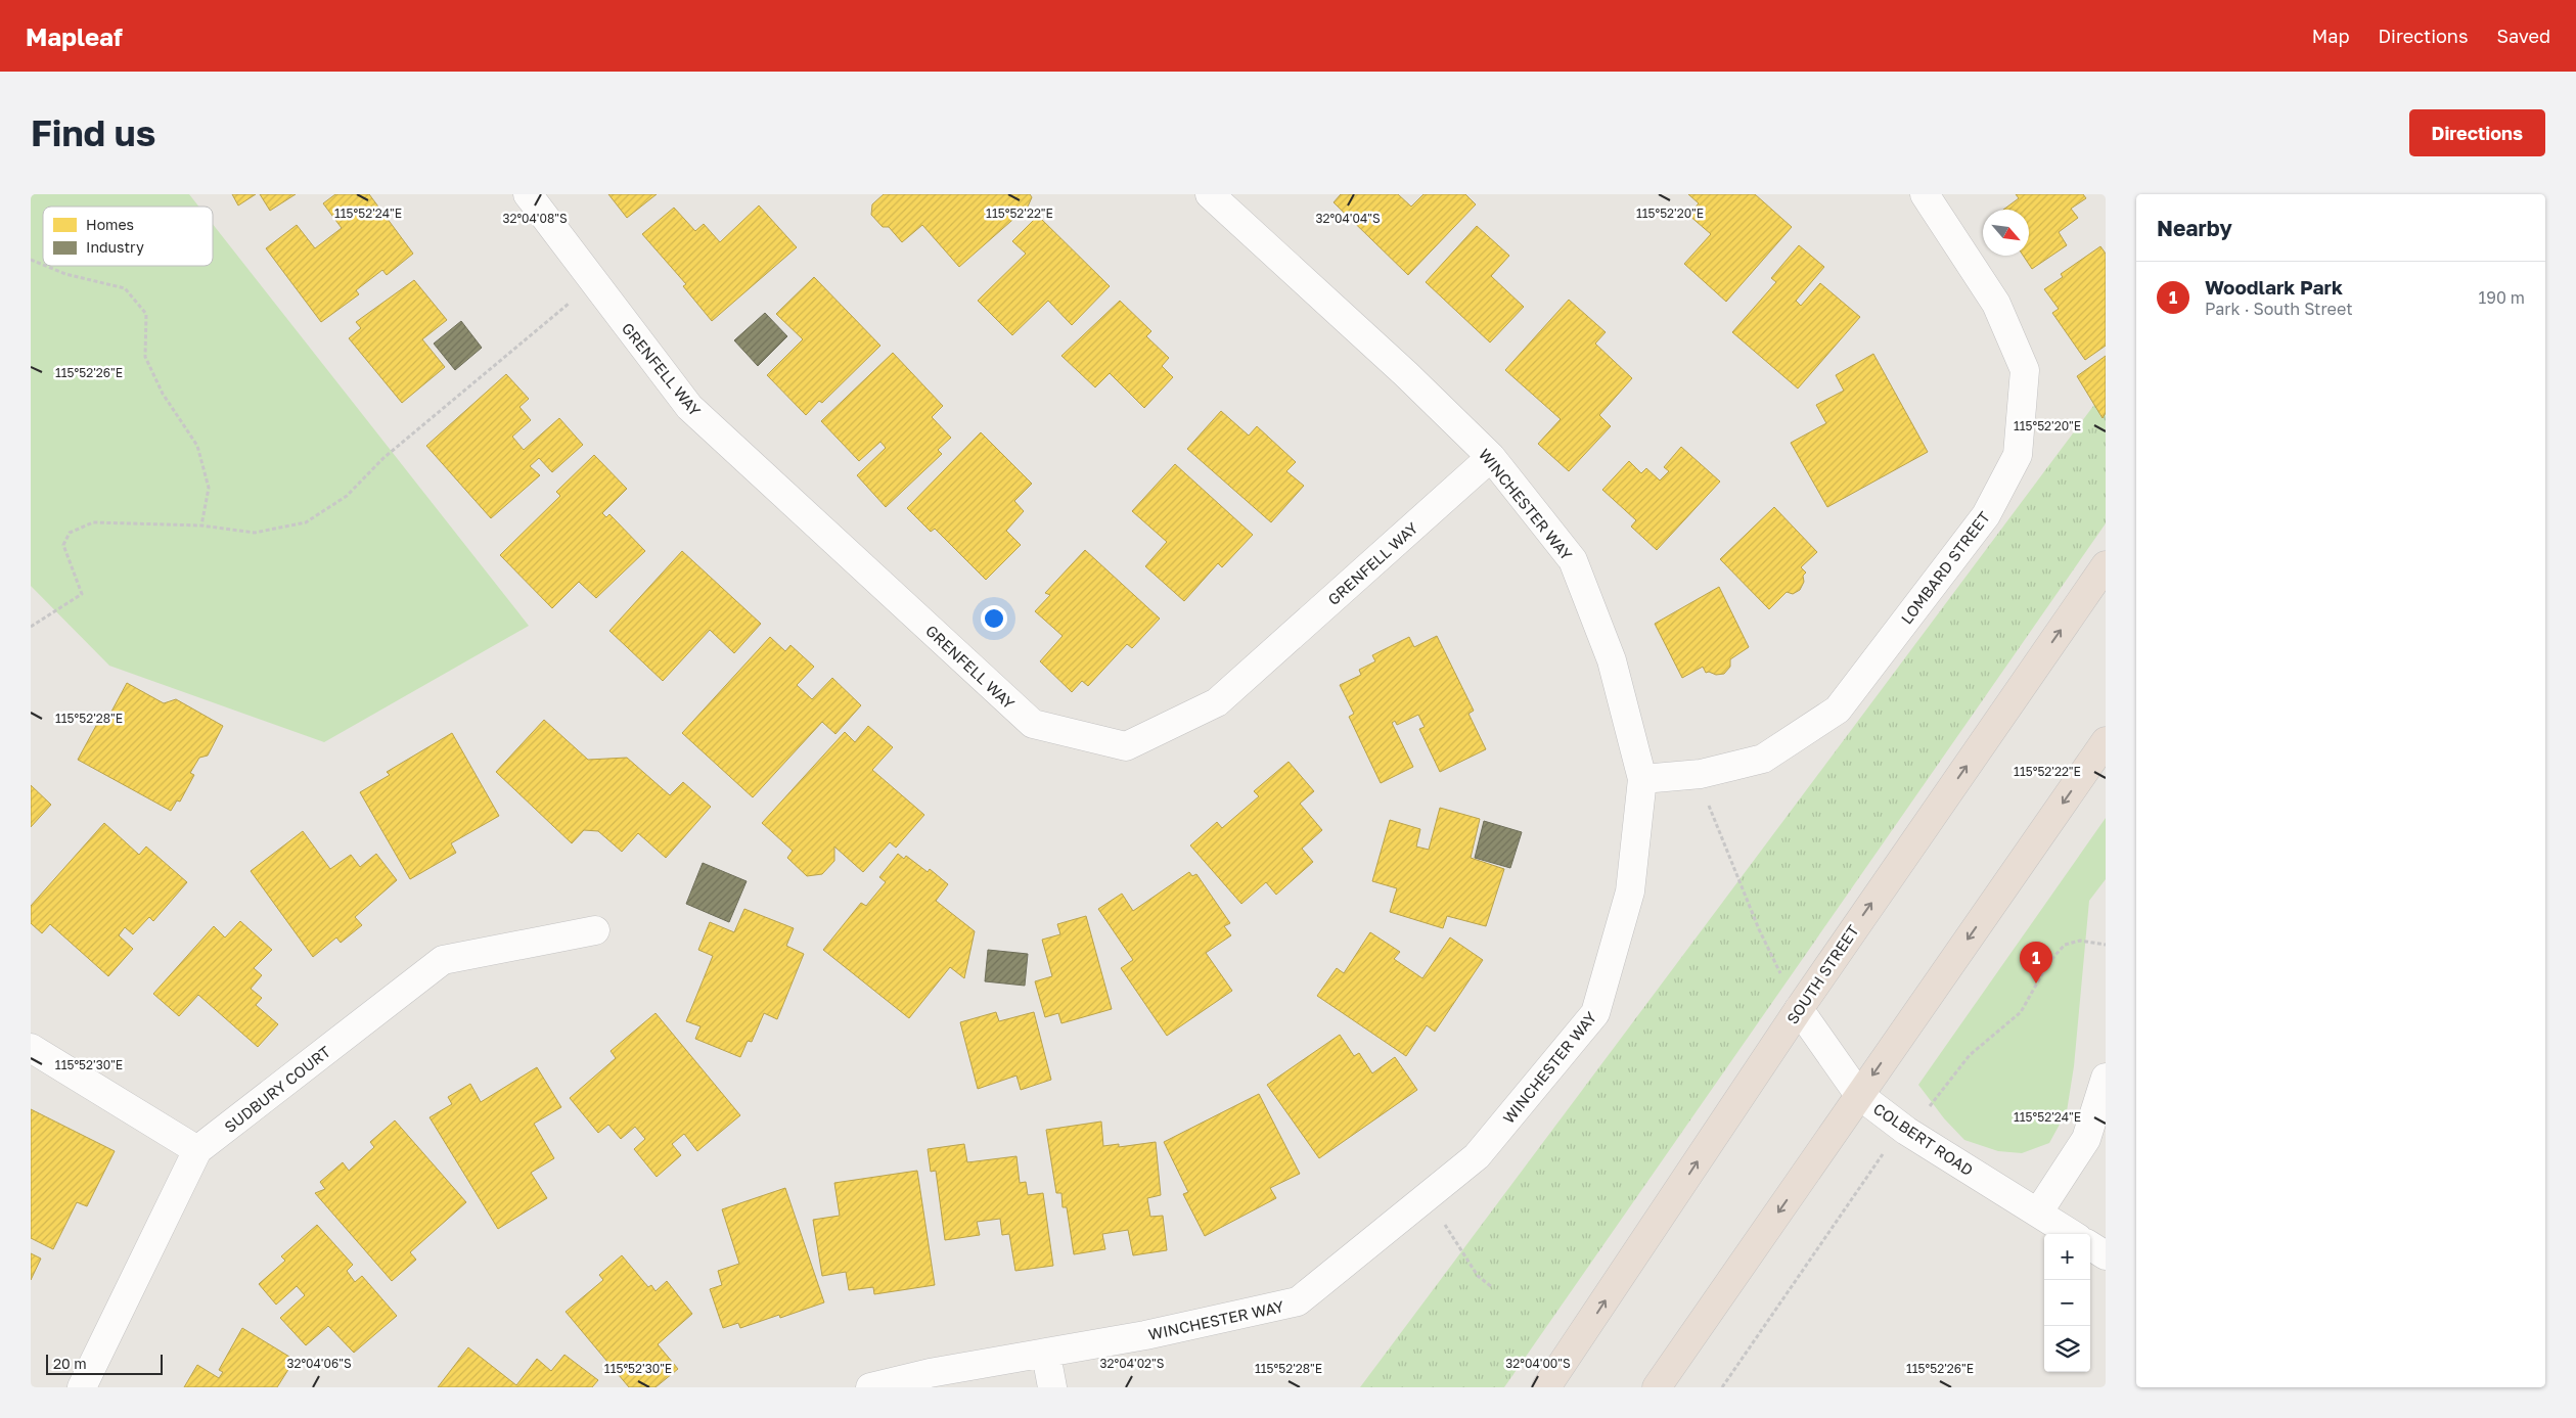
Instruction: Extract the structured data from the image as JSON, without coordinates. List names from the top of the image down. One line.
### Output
{"streets":{"highway":["SOUTH STREET"],"street":["GRENFELL WAY","WINCHESTER WAY","LOMBARD STREET","SUDBURY COURT","COLBERT ROAD"]},"crossings":[["GRENFELL WAY","WINCHESTER WAY"],["WINCHESTER WAY","LOMBARD STREET"],["SOUTH STREET","COLBERT ROAD"]],"legend":["Homes","Industry"],"scale_bar":"20 m","north":"bottom right","page":{"header":"Mapleaf","nav":["Map","Directions","Saved"],"buttons":"Directions","title":"Find us","heading":"Nearby","list":[{"mark":"1","name":"Woodlark Park","note":"Park · South Street","value":"190 m"}],"pins":"1","map_buttons":["+","−"],"scale":"20 m"},"coordinates":["115°52'24\"E","115°52'22\"E","115°52'20\"E","32°04'08\"S","32°04'04\"S","115°52'26\"E","115°52'28\"E","115°52'30\"E","32°04'06\"S","32°04'02\"S","32°04'00\"S"]}
